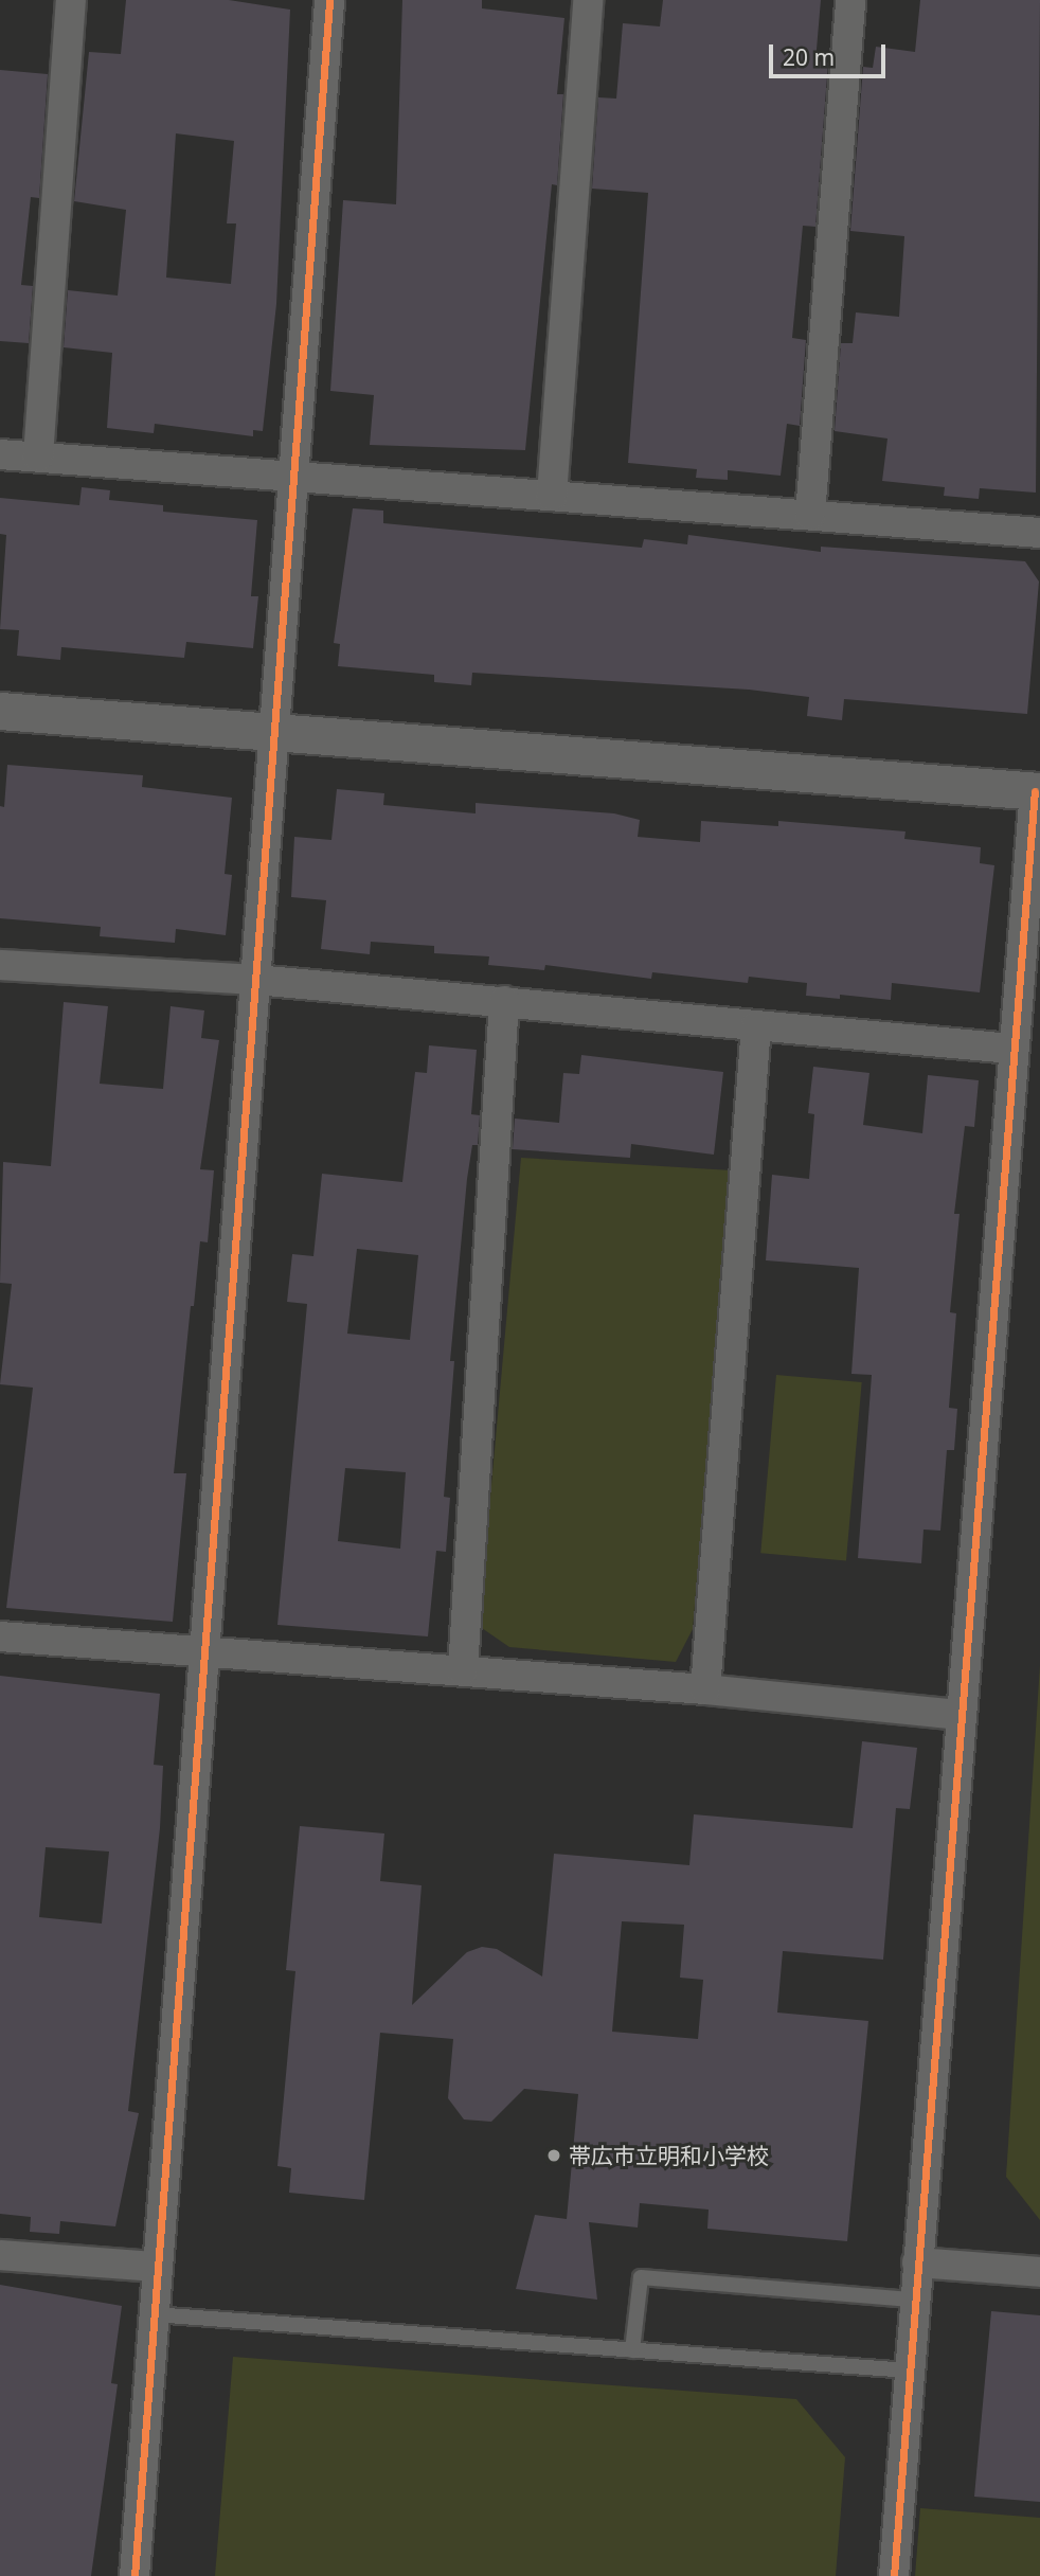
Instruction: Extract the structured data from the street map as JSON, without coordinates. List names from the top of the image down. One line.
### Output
{"places":["帯広市立明和小学校"],"scale_bar":"20 m"}
